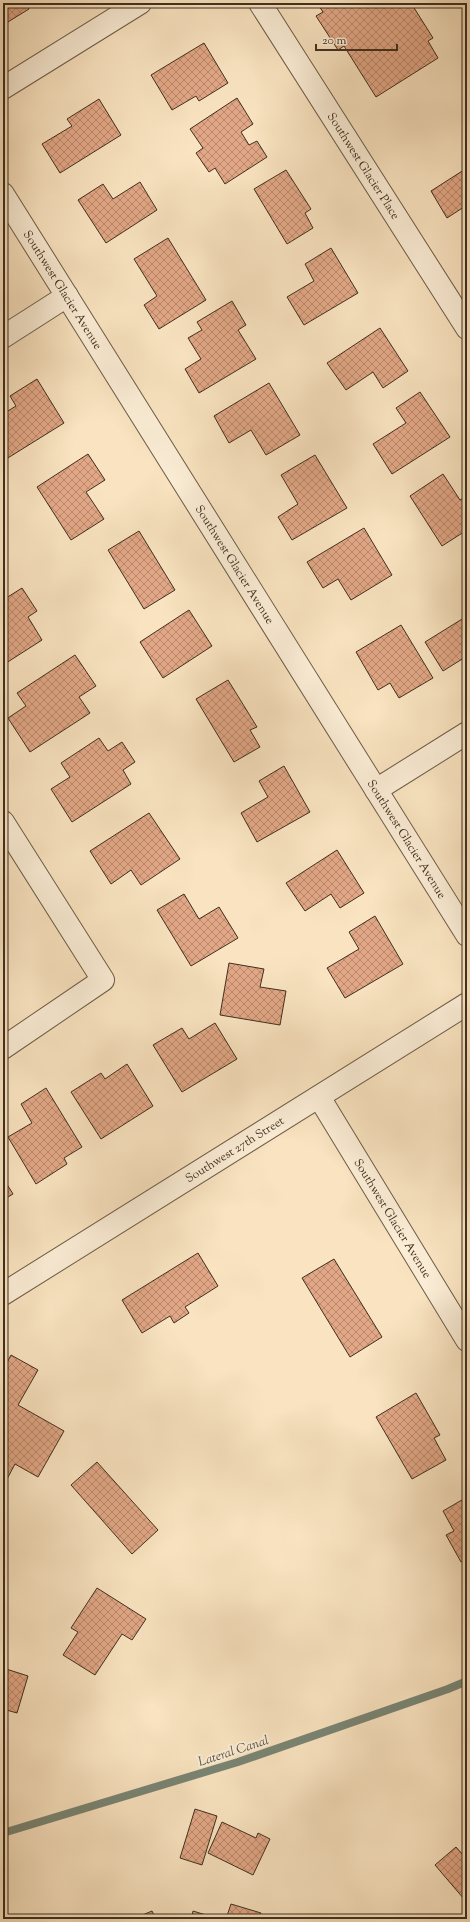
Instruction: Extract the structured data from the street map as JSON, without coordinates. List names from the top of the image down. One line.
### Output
{"streets":{"street":["Southwest Glacier Place","Southwest Glacier Avenue","Southwest 27th Street"]},"crossings":[["Southwest Glacier Avenue","Southwest 27th Street"]],"water":["Lateral Canal"],"scale_bar":"20 m"}
